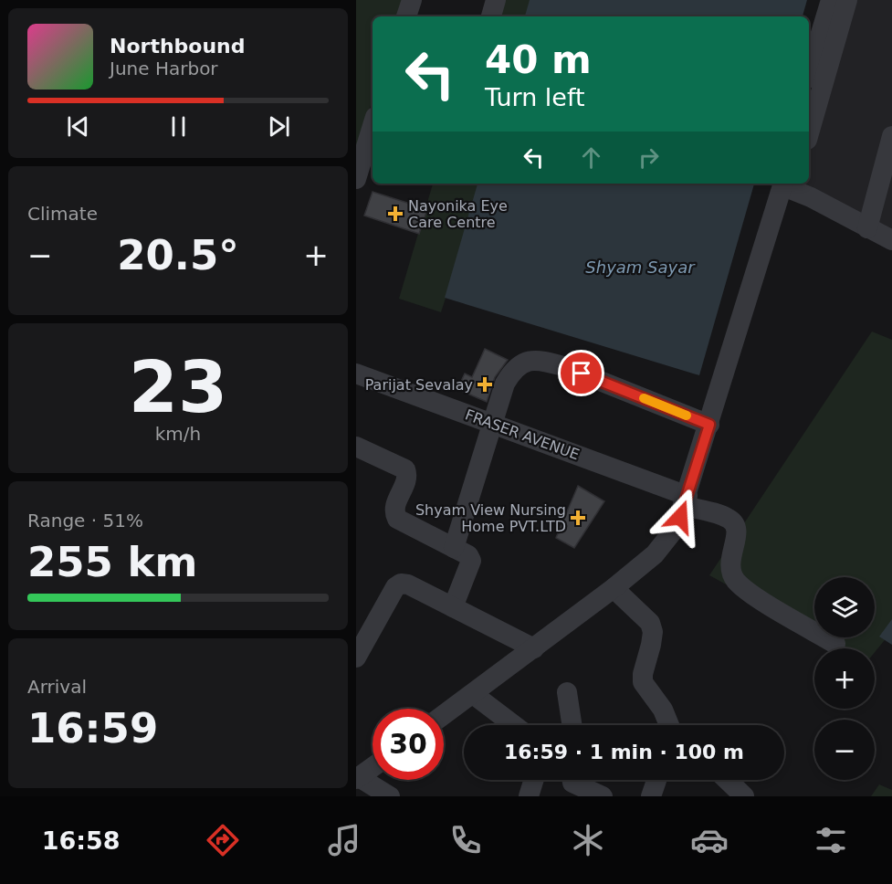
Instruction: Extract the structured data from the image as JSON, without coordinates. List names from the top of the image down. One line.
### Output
{"streets":{"street":["FRASER AVENUE"]},"water":["Shyam Sayar"],"places":{"health":["Nayonika Eye Care Centre","Parijat Sevalay","Shyam View Nursing Home PVT.LTD"]},"page":{"turn":["40 m","Turn left"],"song":["Northbound","June Harbor"],"tile":["Climate",["23","km/h"],["Range · 51%","255 km"],["Arrival","16:59"]],"heat":["−","20.5°","+"],"map_buttons":["+","−"],"limit":"30","trip":"16:59 · 1 min · 100 m","tabs":"16:58"}}
